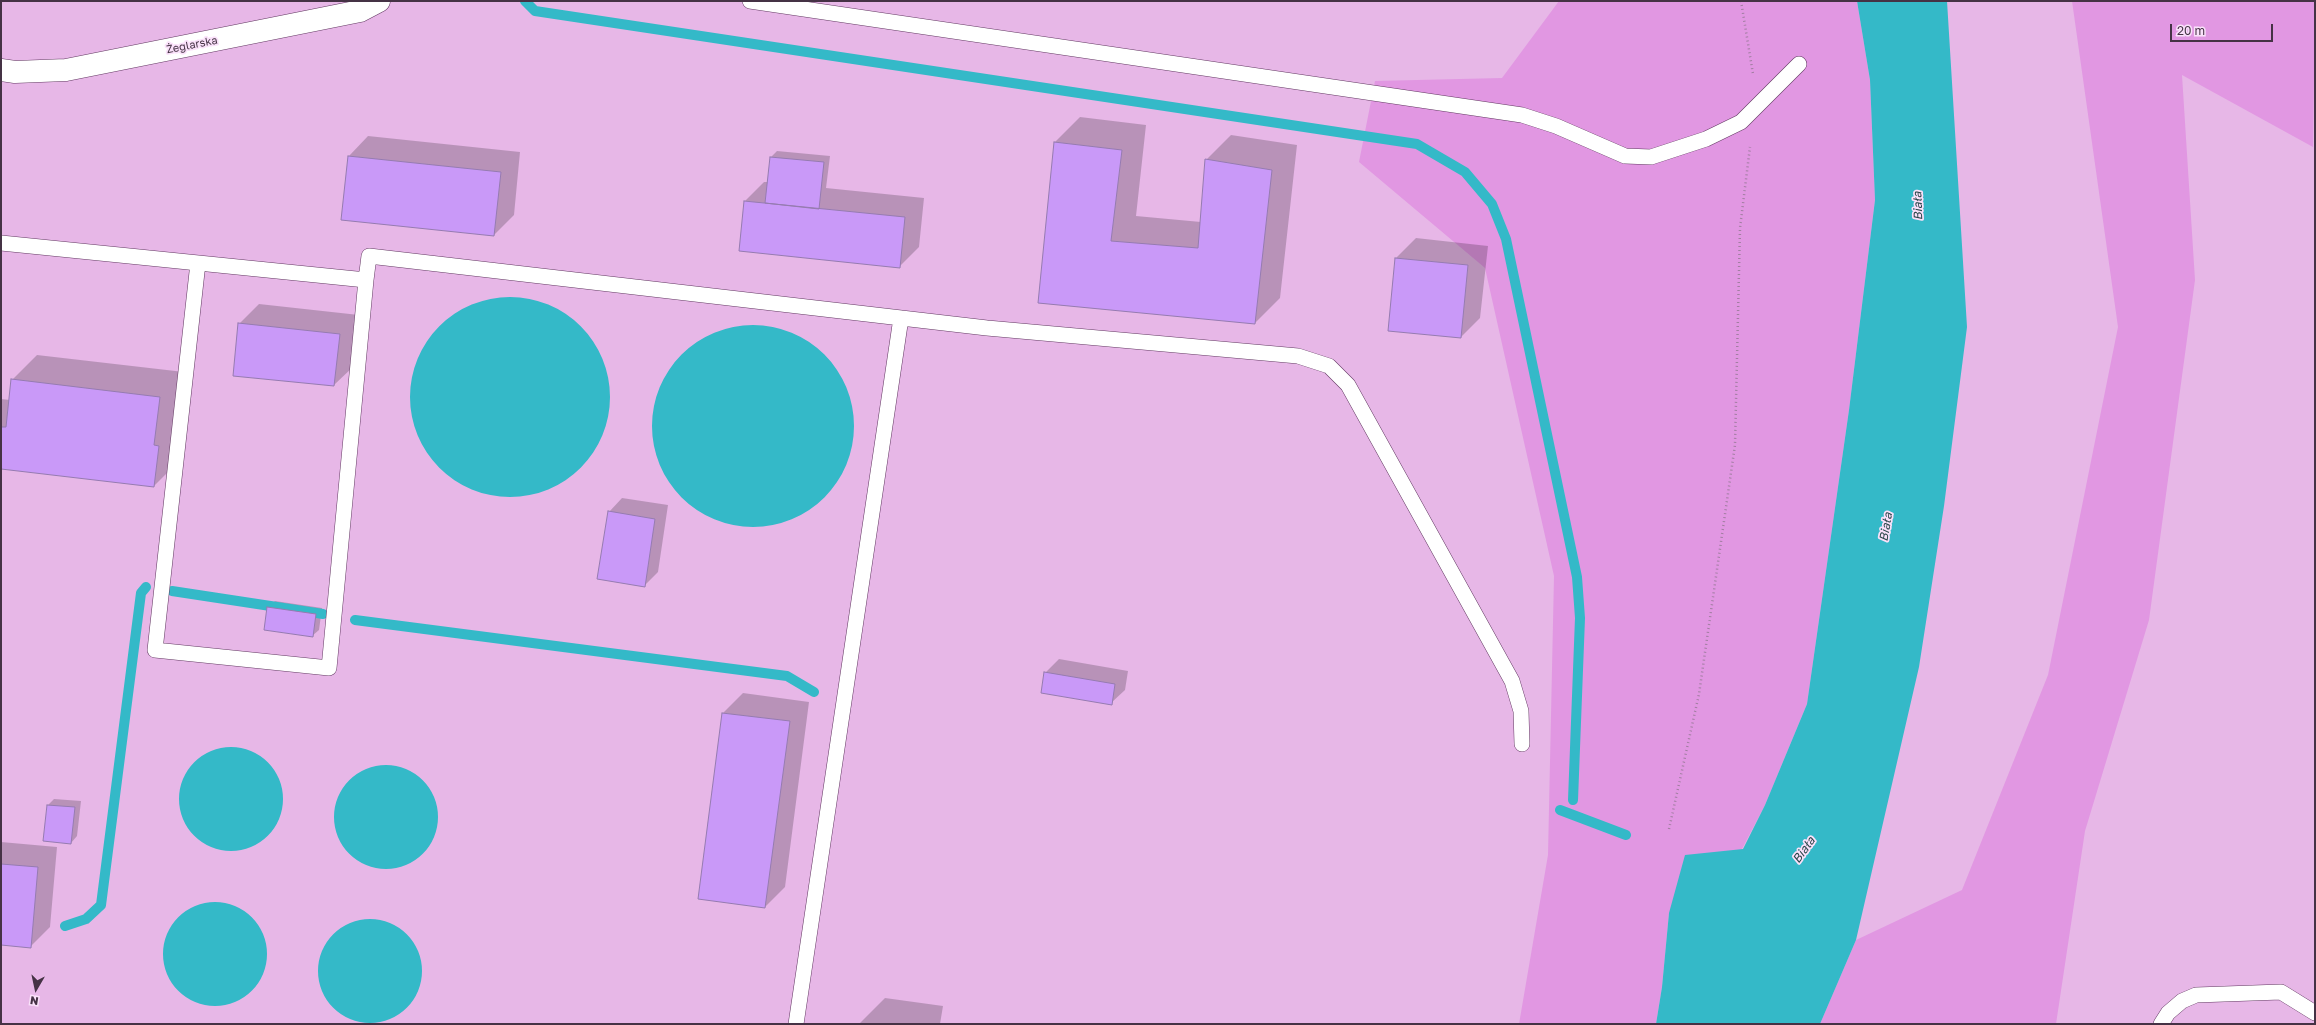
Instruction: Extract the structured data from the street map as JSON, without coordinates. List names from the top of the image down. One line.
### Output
{"streets":{"street":["Żeglarska"]},"water":["Biała"],"scale_bar":"20 m","north":"bottom"}
